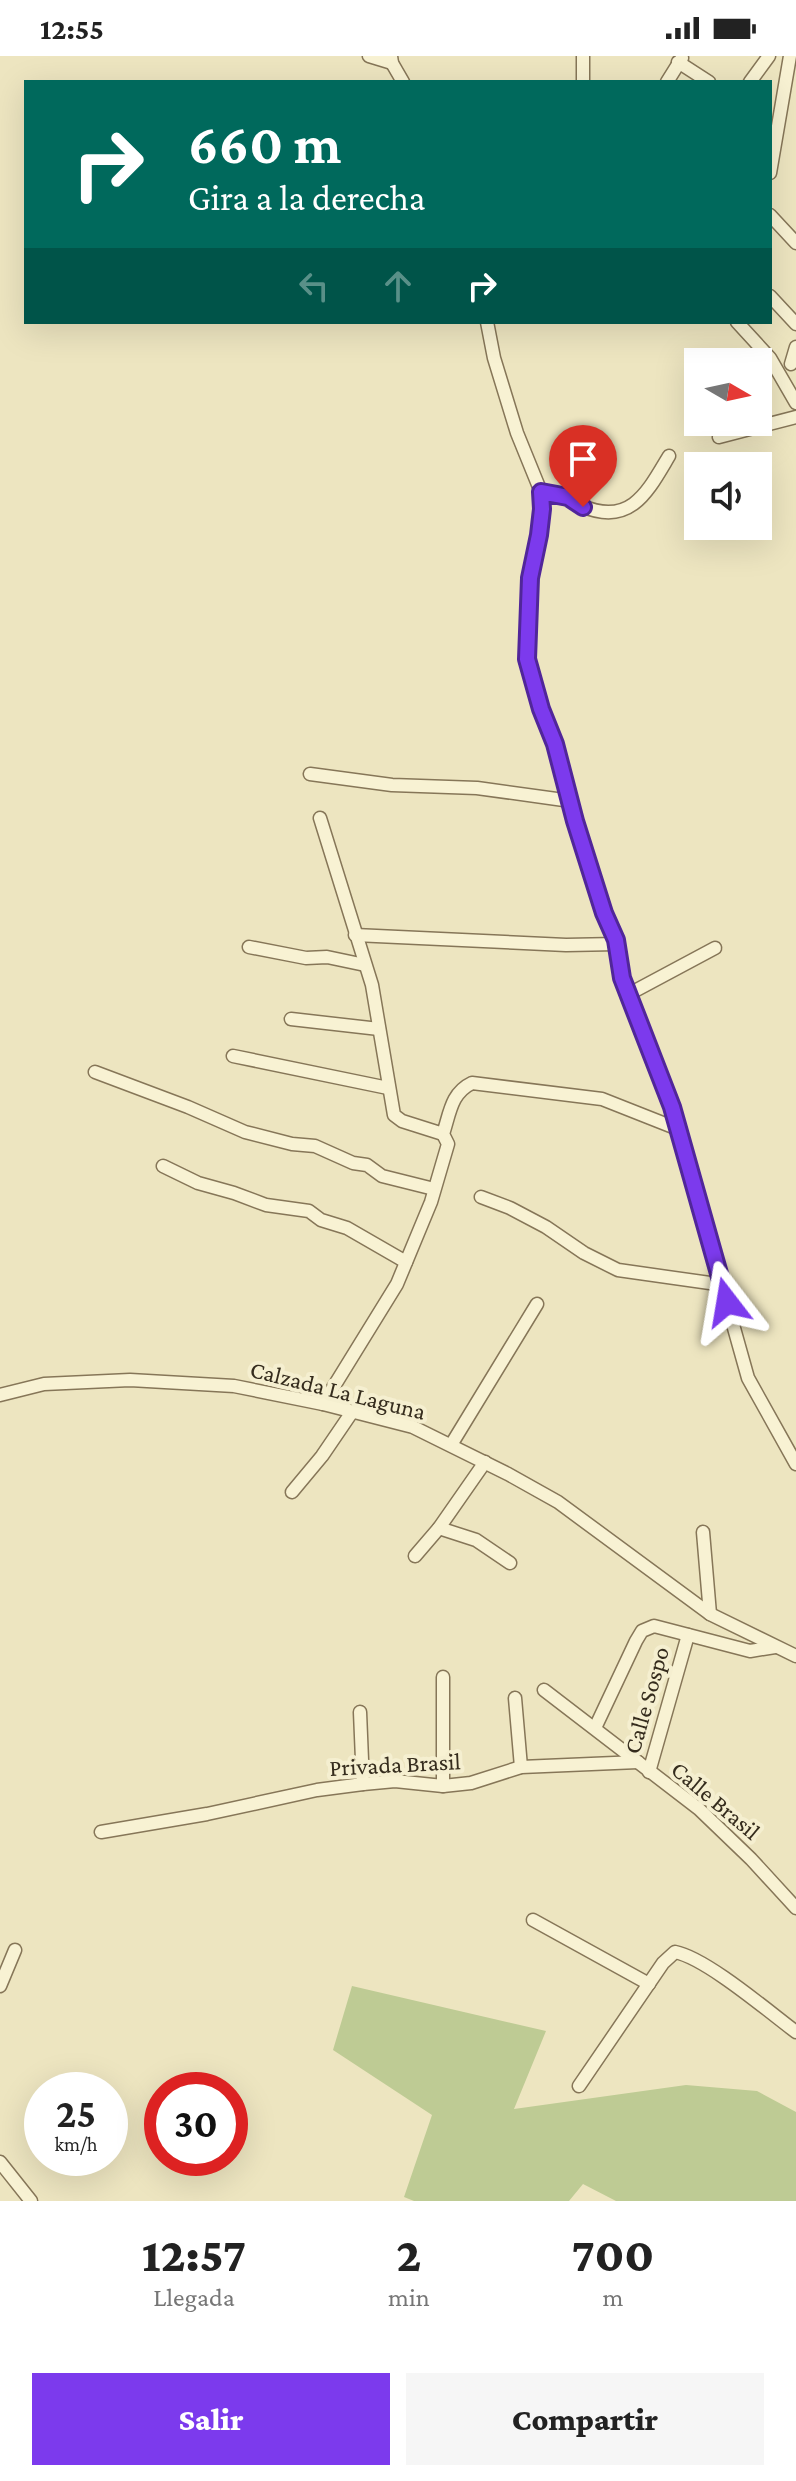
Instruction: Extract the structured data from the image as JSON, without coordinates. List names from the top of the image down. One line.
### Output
{"streets":{"street":["Calzada La Laguna","Calle Sospo","Privada Brasil","Calle Brasil"]},"crossings":[["Calzada La Laguna","Calle Sospo"],["Calle Sospo","Calle Brasil"],["Privada Brasil","Calle Brasil"]],"north":"right","page":{"status":"12:55","turn":["660 m","Gira a la derecha"],"speed":"25 km/h","limit":"30","eta":["12:57","Llegada","2","min","700","m"],"buttons":["Salir","Compartir"]}}
